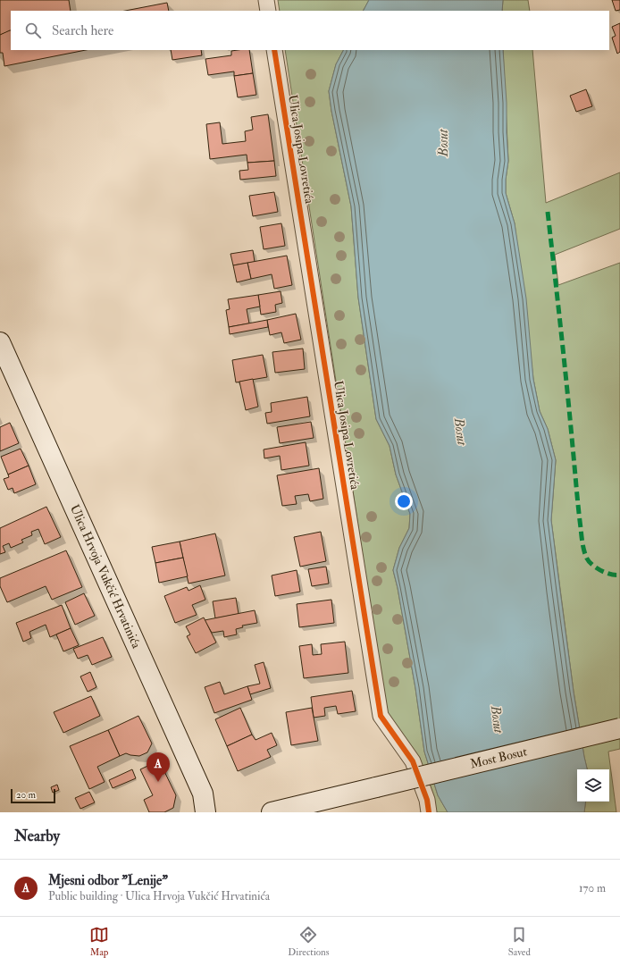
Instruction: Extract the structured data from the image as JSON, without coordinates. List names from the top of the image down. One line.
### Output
{"streets":{"main road":["Ulica Hrvoja Vukčić Hrvatinića","Most Bosut"],"street":["Ulica Josipa Lovretića"]},"water":["Bosut"],"scale_bar":"20 m","page":{"search":"Search here","pins":"A","scale":"20 m","heading":"Nearby","list":[{"mark":"A","name":"Mjesni odbor \"Lenije\"","note":"Public building · Ulica Hrvoja Vukčić Hrvatinića","value":"170 m"}],"nav":["Map","Directions","Saved"]}}
